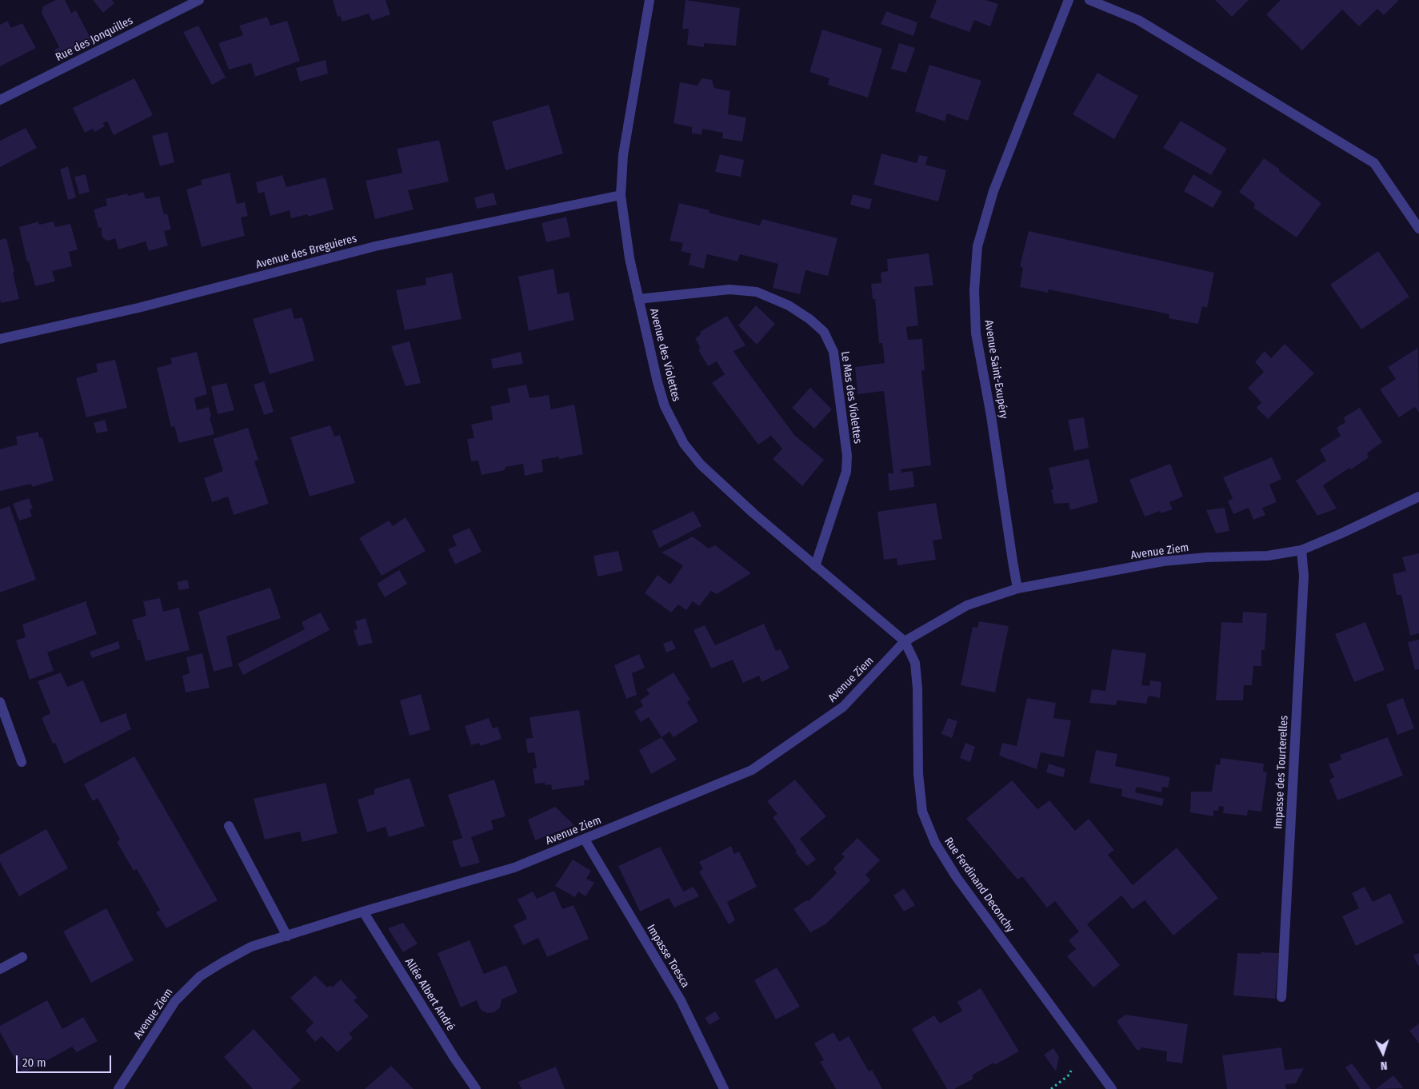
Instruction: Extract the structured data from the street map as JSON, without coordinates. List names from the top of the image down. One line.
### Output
{"streets":{"street":["Rue des Jonquilles","Avenue des Breguieres","Avenue des Violettes","Avenue Saint-Exupéry","Le Mas des Violettes","Avenue Ziem","Impasse des Tourterelles","Rue Ferdinand Deconchy","Impasse Toesca","Allée Albert André"]},"crossings":[["Avenue des Breguieres","Avenue des Violettes"],["Avenue des Violettes","Le Mas des Violettes"],["Avenue des Violettes","Avenue Ziem"],["Avenue des Violettes","Rue Ferdinand Deconchy"],["Avenue Saint-Exupéry","Avenue Ziem"],["Avenue Ziem","Impasse des Tourterelles"],["Avenue Ziem","Rue Ferdinand Deconchy"],["Avenue Ziem","Impasse Toesca"],["Avenue Ziem","Allée Albert André"]],"scale_bar":"20 m","north":"bottom"}
